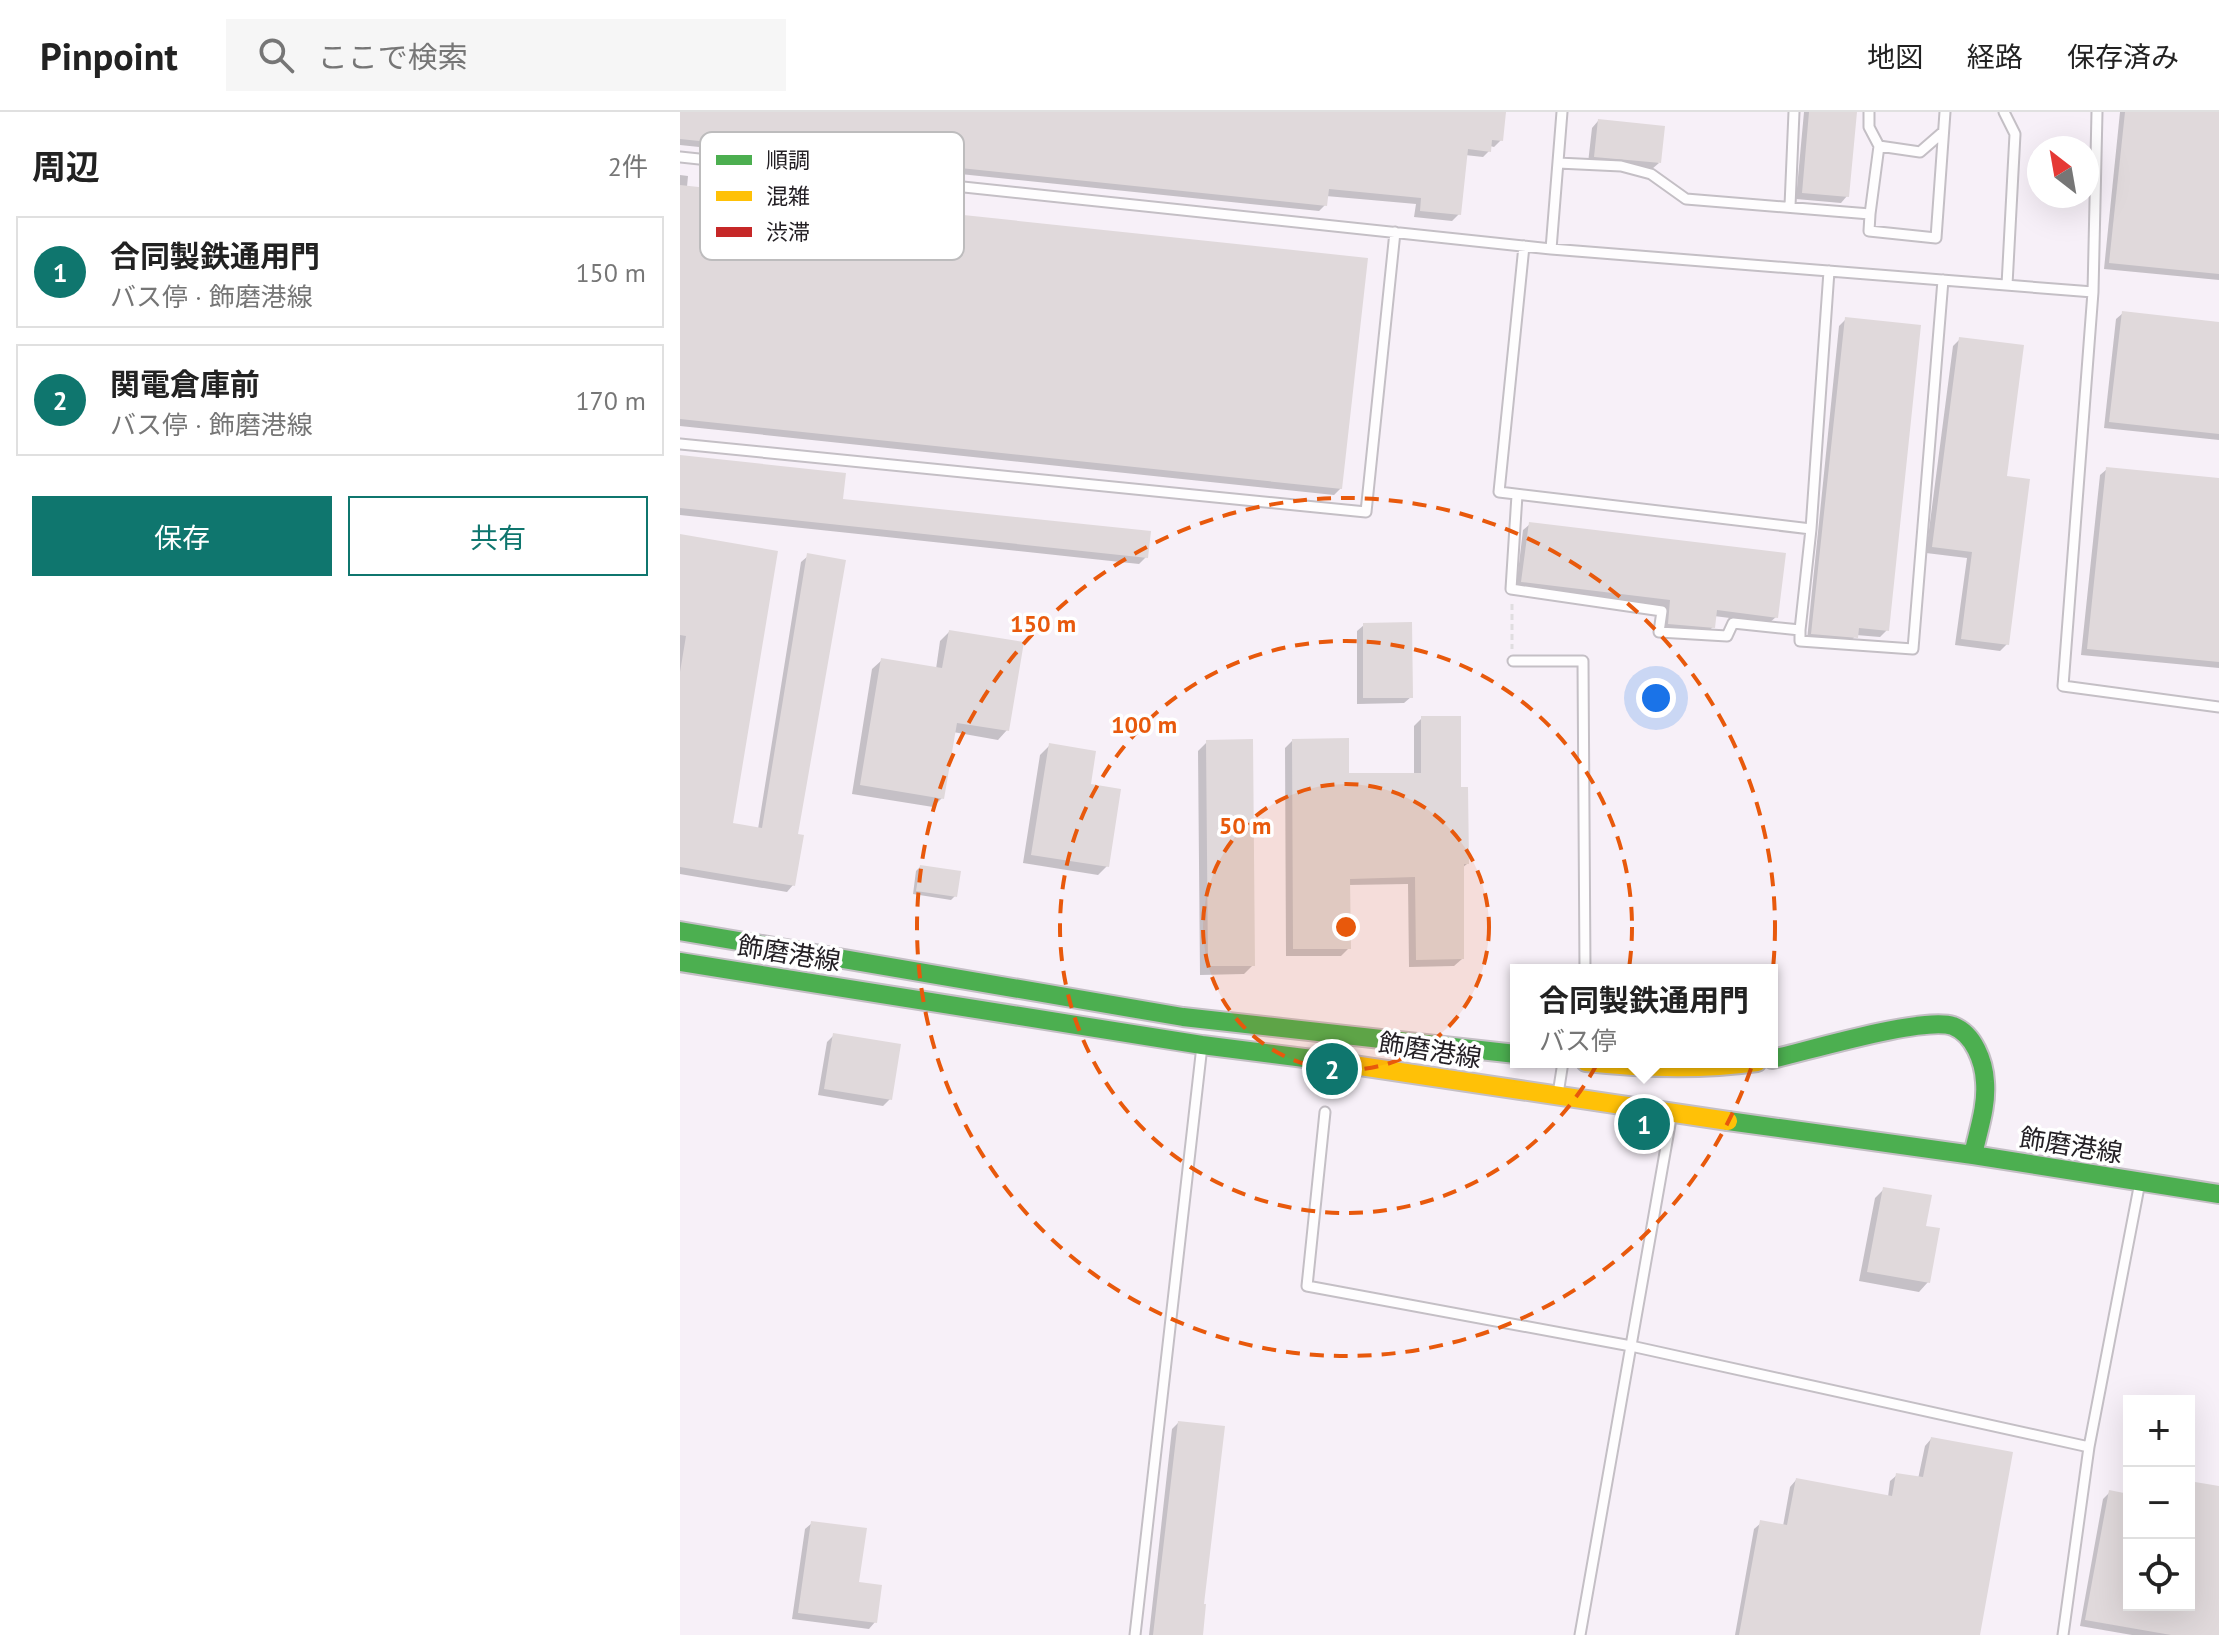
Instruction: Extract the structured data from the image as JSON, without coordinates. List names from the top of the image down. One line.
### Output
{"streets":{"main road":["飾磨港線"]},"legend":["順調","混雑","渋滞"],"north":"top left","page":{"header":"Pinpoint","search":"ここで検索","nav":["地図","経路","保存済み"],"heading":["周辺","2件"],"list":[{"mark":"1","name":"合同製鉄通用門","note":"バス停 · 飾磨港線","value":"150 m"},{"mark":"2","name":"関電倉庫前","note":"バス停 · 飾磨港線","value":"170 m"}],"buttons":["保存","共有"],"popup":["合同製鉄通用門","バス停"],"pins":["2","1"],"map_buttons":["+","−"]},"rings":["150 m","100 m","50 m"]}
